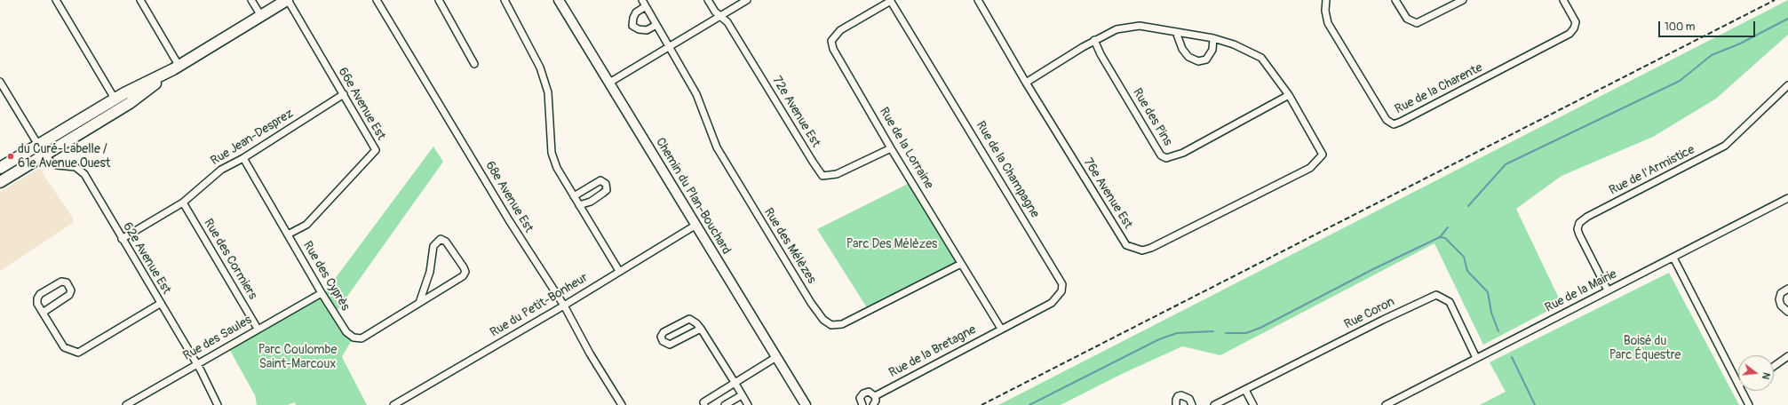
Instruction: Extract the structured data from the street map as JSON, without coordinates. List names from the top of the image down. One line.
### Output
{"streets":{"street":["Rue de la Charente","66e Avenue Est","72e Avenue Est","Rue des Pins","Rue Jean-Desprez","Rue de la Lorraine","Rue de la Champagne","Rue de l'Armistice","76e Avenue Est","Chemin du Plan-Bouchard","68e Avenue Est","Rue des Mélèzes","62e Avenue Est","Rue des Cormiers","Rue des Cyprès","Rue de la Mairie","Rue du Petit-Bonheur","Rue Coron","Rue des Saules","Rue de la Bretagne"]},"crossings":[["66e Avenue Est","Rue Jean-Desprez"],["66e Avenue Est","Rue des Cyprès"],["72e Avenue Est","Rue de la Lorraine"],["Rue des Pins","76e Avenue Est"],["Rue Jean-Desprez","62e Avenue Est"],["Rue Jean-Desprez","Rue des Cormiers"],["Rue Jean-Desprez","Rue des Cyprès"],["Rue de la Lorraine","Rue de la Champagne"],["Rue de la Lorraine","Rue des Mélèzes"],["Rue de la Lorraine","Rue de la Bretagne"],["Rue de la Champagne","Rue de la Bretagne"],["Rue de l'Armistice","Rue de la Mairie"],["Chemin du Plan-Bouchard","Rue du Petit-Bonheur"],["68e Avenue Est","Rue du Petit-Bonheur"],["62e Avenue Est","Rue des Saules"],["Rue des Cormiers","Rue des Saules"],["Rue des Cyprès","Rue des Saules"],["Rue de la Mairie","Rue Coron"]],"parks":["Parc Des Mélèzes","Boisé du Parc Équestre","Parc Coulombe Saint-Marcoux"],"places":["du Curé-Labelle / 61e Avenue Ouest"],"scale_bar":"100 m","north":"right"}
